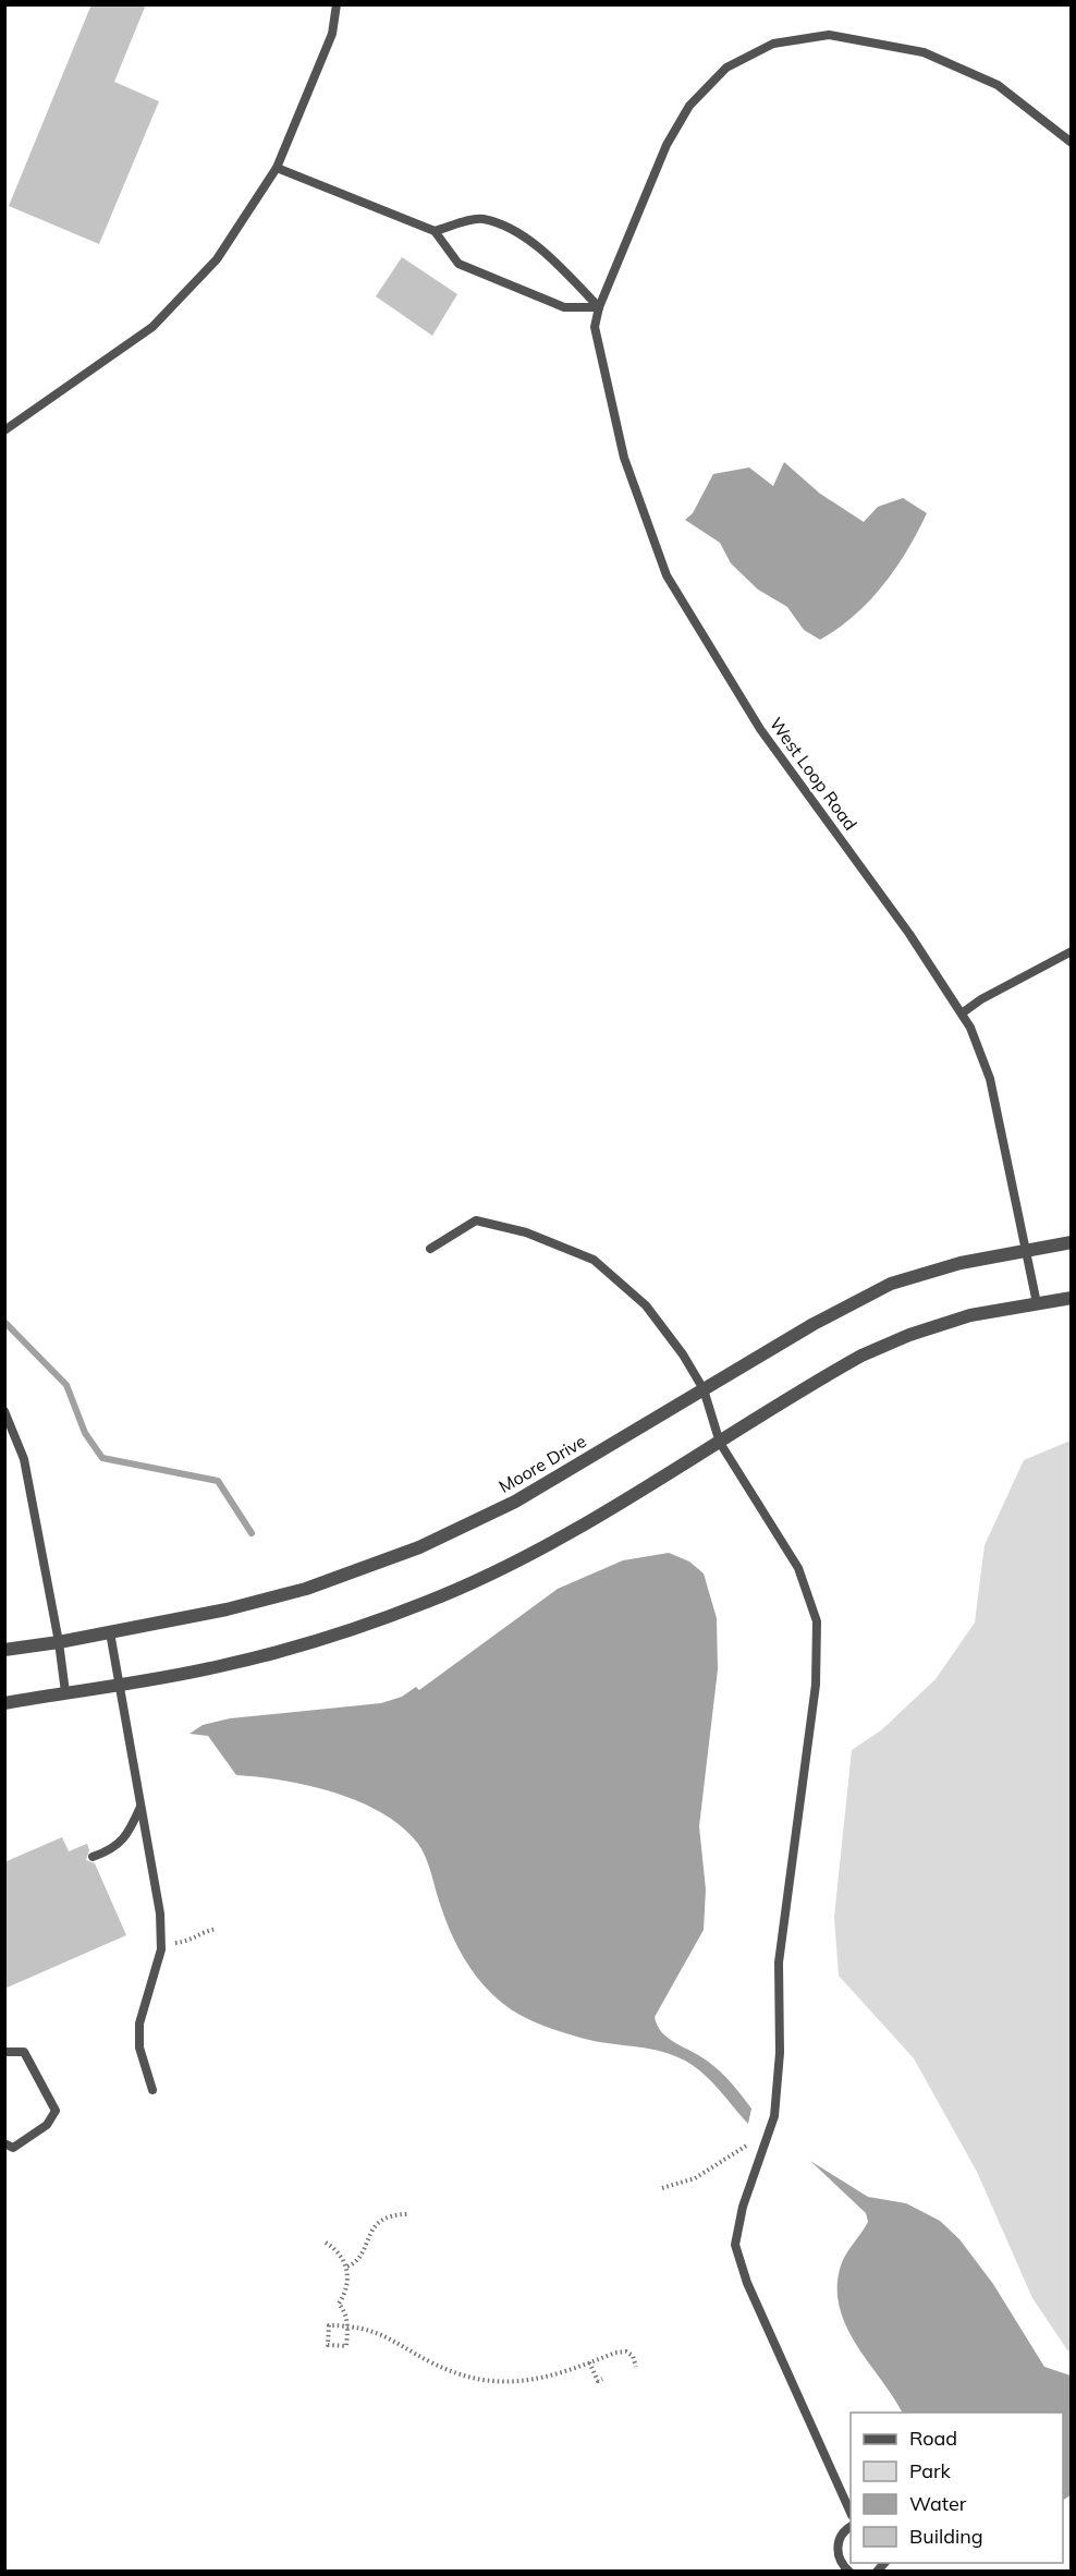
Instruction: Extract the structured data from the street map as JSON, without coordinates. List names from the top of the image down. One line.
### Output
{"streets":{"street":["Moore Drive"],"lane":["West Loop Road"]},"crossings":[["West Loop Road","Moore Drive"]],"legend":["Road","Park","Water","Building"]}
